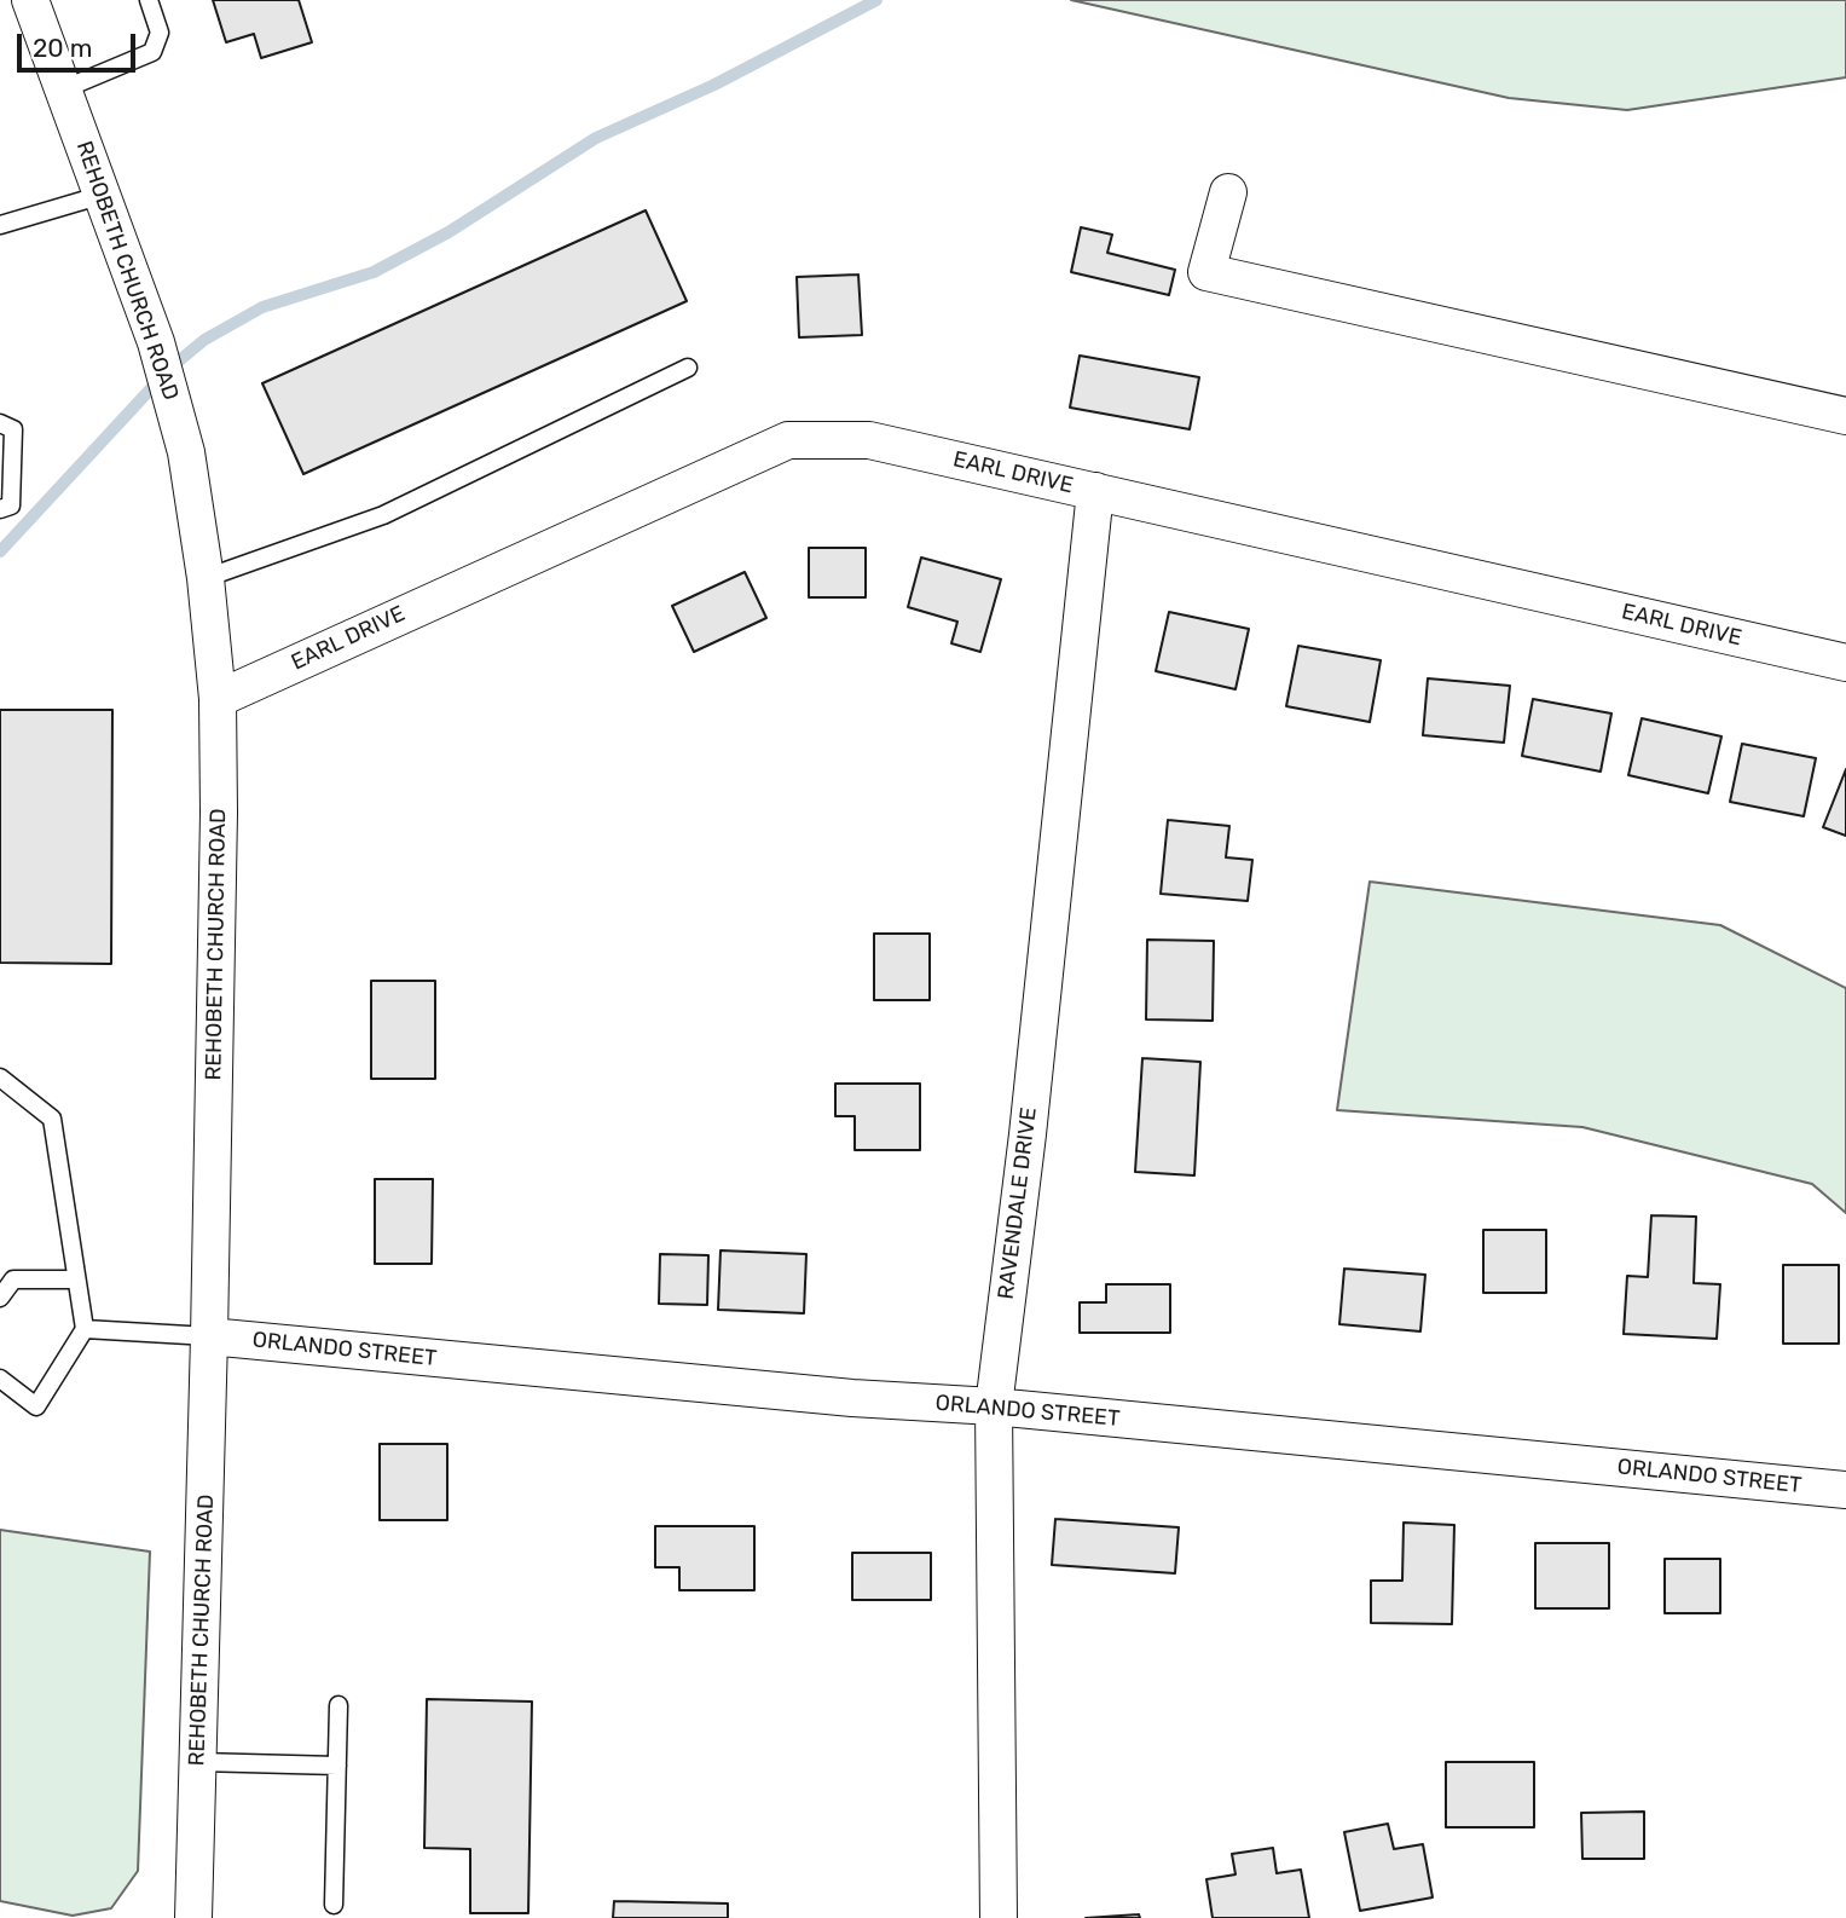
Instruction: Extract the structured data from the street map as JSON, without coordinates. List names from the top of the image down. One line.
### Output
{"streets":{"street":["REHOBETH CHURCH ROAD","EARL DRIVE","RAVENDALE DRIVE","ORLANDO STREET"]},"crossings":[["REHOBETH CHURCH ROAD","EARL DRIVE"],["REHOBETH CHURCH ROAD","ORLANDO STREET"],["EARL DRIVE","RAVENDALE DRIVE"],["RAVENDALE DRIVE","ORLANDO STREET"]],"scale_bar":"20 m"}
